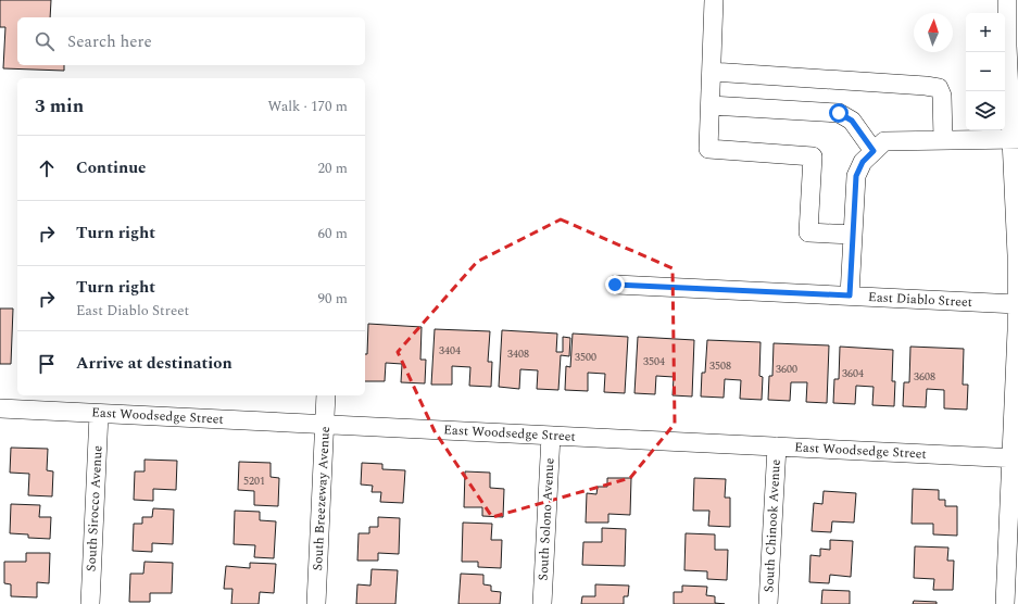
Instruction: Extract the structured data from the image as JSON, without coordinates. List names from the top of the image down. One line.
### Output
{"streets":{"street":["East Diablo Street","East Woodsedge Street","South Breezeway Avenue","South Sirocco Avenue","South Solono Avenue","South Chinook Avenue"]},"crossings":[["East Woodsedge Street","South Breezeway Avenue"],["East Woodsedge Street","South Sirocco Avenue"],["East Woodsedge Street","South Solono Avenue"],["East Woodsedge Street","South Chinook Avenue"]],"house_numbers":["3404","3408","3500","3504","3508","3600","3604","3608","5201"],"north":"top","page":{"map_buttons":["+","−"],"search":"Search here","heading":["3 min","Walk · 170 m"],"list":[["Continue","20 m"],["Turn right","60 m"],["Turn right","East Diablo Street","90 m"],"Arrive at destination"]}}
